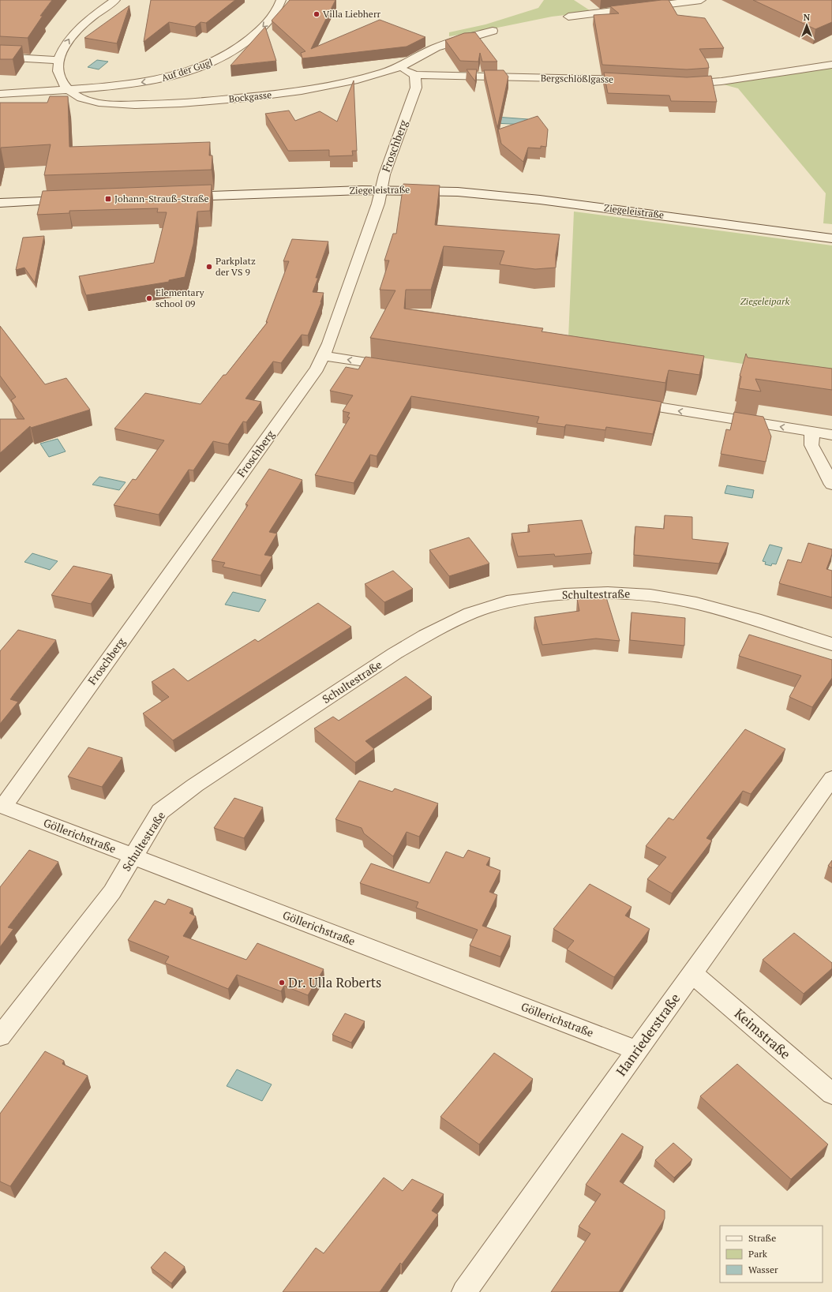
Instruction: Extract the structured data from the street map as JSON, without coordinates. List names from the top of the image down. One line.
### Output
{"streets":{"street":["Auf der Gugl","Bergschlößlgasse","Bockgasse","Froschberg","Ziegeleistraße","Schultestraße","Göllerichstraße","Keimstraße","Hanriederstraße"]},"crossings":[["Auf der Gugl","Bockgasse"],["Bergschlößlgasse","Froschberg"],["Froschberg","Ziegeleistraße"],["Froschberg","Göllerichstraße"],["Schultestraße","Göllerichstraße"],["Göllerichstraße","Hanriederstraße"],["Keimstraße","Hanriederstraße"]],"one_way":["Auf der Gugl"],"parks":["Ziegeleipark"],"places":{"other":["Villa Liebherr","Parkplatz der VS 9","Elementary school 09","Dr. Ulla Roberts"],"transit":["Johann-Strauß-Straße"]},"legend":["Straße","Park","Wasser"],"north":"top"}
